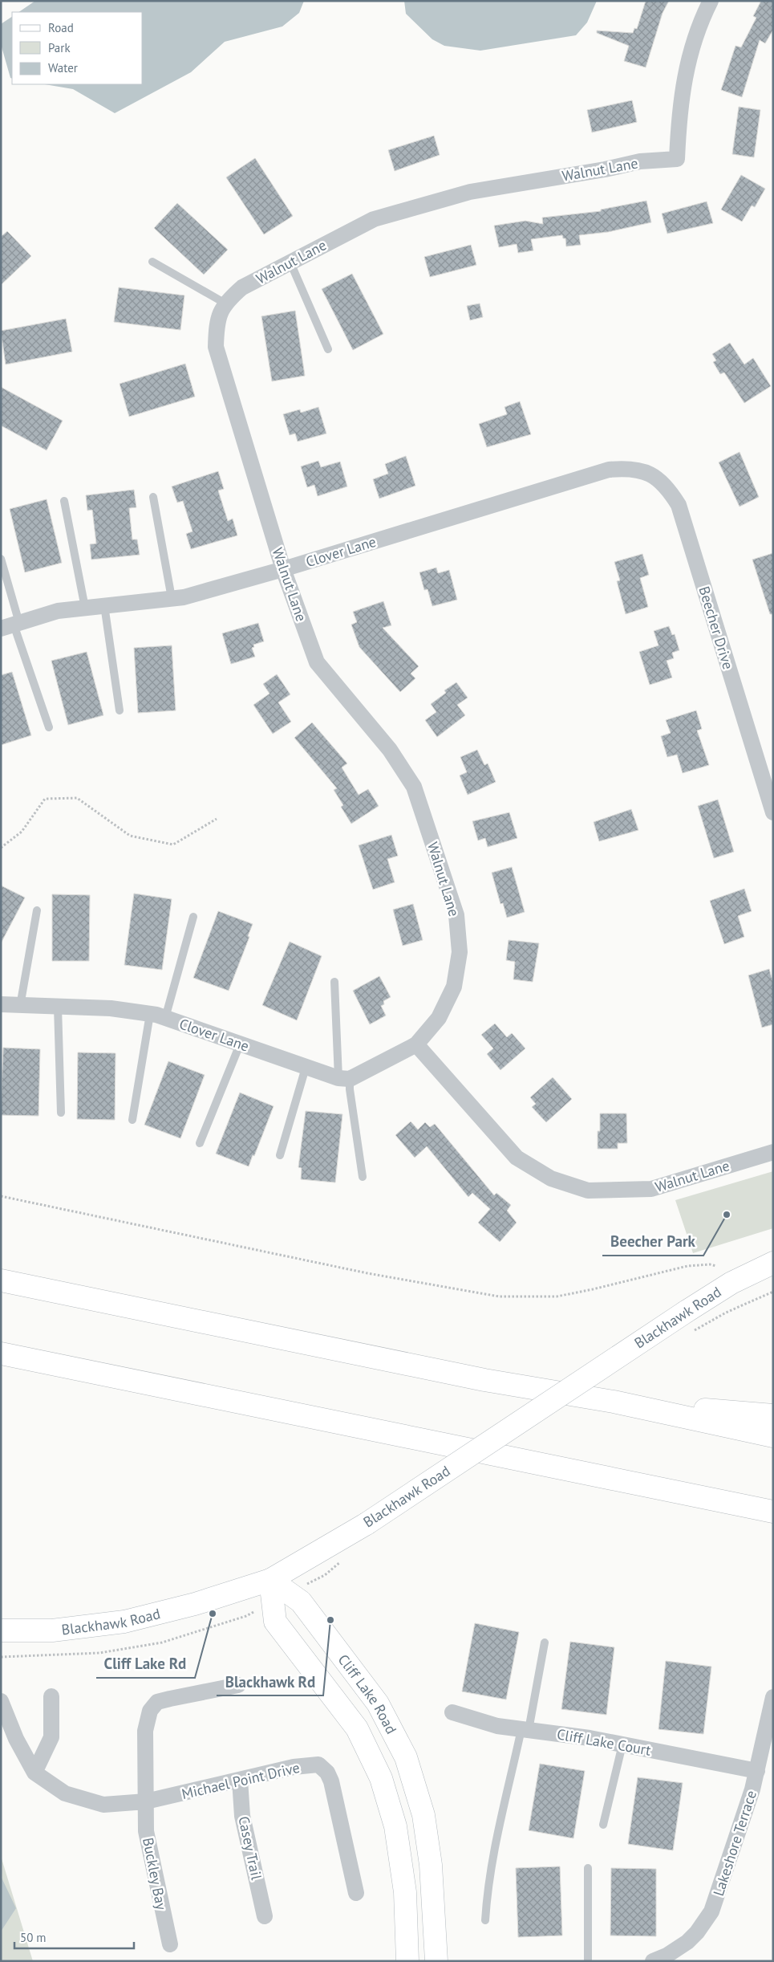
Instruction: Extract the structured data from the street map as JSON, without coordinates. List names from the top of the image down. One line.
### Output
{"streets":{"main road":["Blackhawk Road","Cliff Lake Road"],"street":["Walnut Lane","Clover Lane","Beecher Drive","Cliff Lake Court","Michael Point Drive","Lakeshore Terrace","Casey Trail","Buckley Bay"]},"crossings":[["Walnut Lane","Clover Lane"],["Clover Lane","Beecher Drive"],["Blackhawk Road","Cliff Lake Road"],["Cliff Lake Court","Lakeshore Terrace"],["Michael Point Drive","Casey Trail"],["Michael Point Drive","Buckley Bay"]],"places":["Beecher Park","Cliff Lake Rd","Blackhawk Rd"],"legend":["Road","Park","Water"],"scale_bar":"50 m"}
